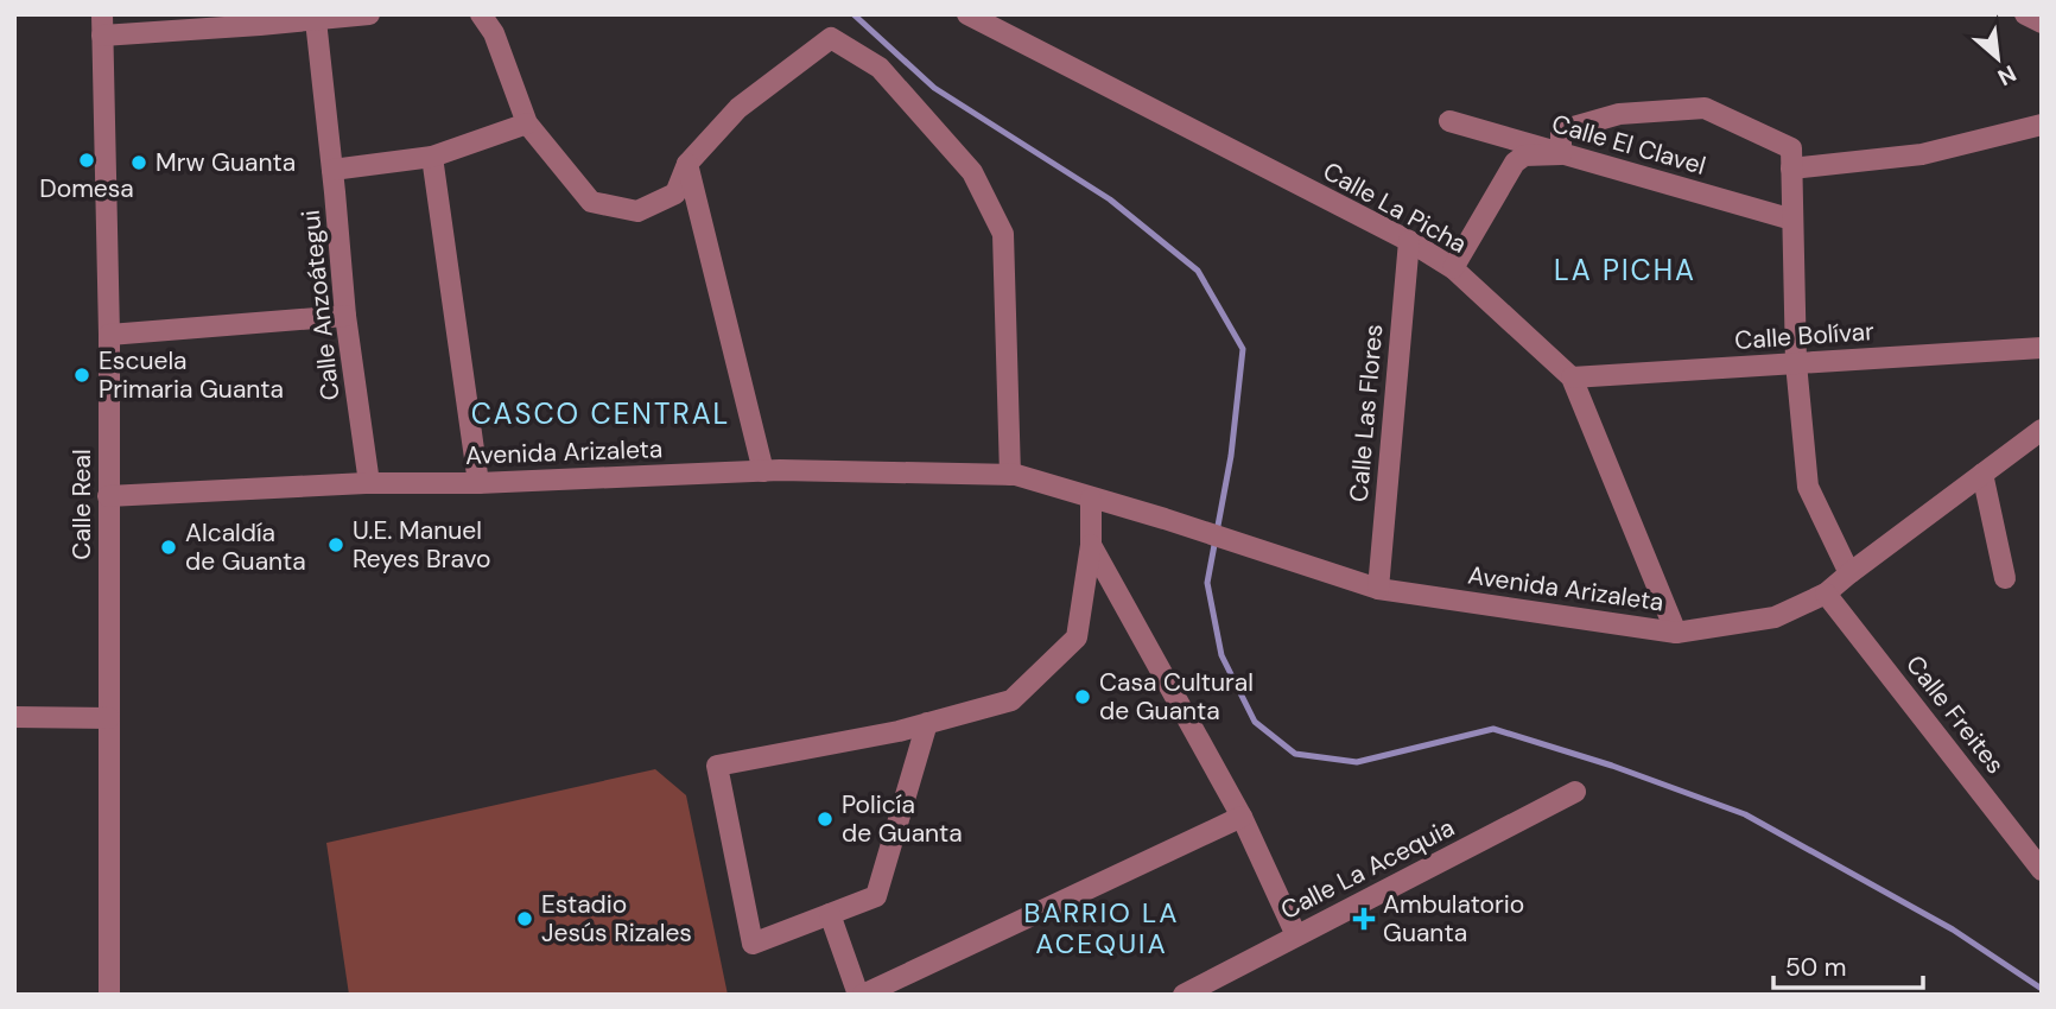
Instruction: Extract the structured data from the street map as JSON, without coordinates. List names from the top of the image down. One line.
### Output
{"streets":{"street":["Calle El Clavel","Calle La Picha","Calle Anzoátegui","Calle Bolívar","Calle Las Flores","Avenida Arizaleta","Calle Real","Calle Freites","Calle La Acequia"]},"crossings":[["Calle La Picha","Calle Bolívar"],["Calle La Picha","Calle Las Flores"],["Calle La Picha","Avenida Arizaleta"],["Calle Anzoátegui","Avenida Arizaleta"],["Calle Las Flores","Avenida Arizaleta"],["Avenida Arizaleta","Calle Real"],["Avenida Arizaleta","Calle Freites"]],"districts":["LA PICHA","CASCO CENTRAL","BARRIO LA ACEQUIA"],"places":{"other":["Domesa","Mrw Guanta","Escuela Primaria Guanta","U.E. Manuel Reyes Bravo","Alcaldía de Guanta","Casa Cultural de Guanta","Policía de Guanta","Estadio Jesús Rizales"],"health":["Ambulatorio Guanta"]},"scale_bar":"50 m","north":"bottom right"}
